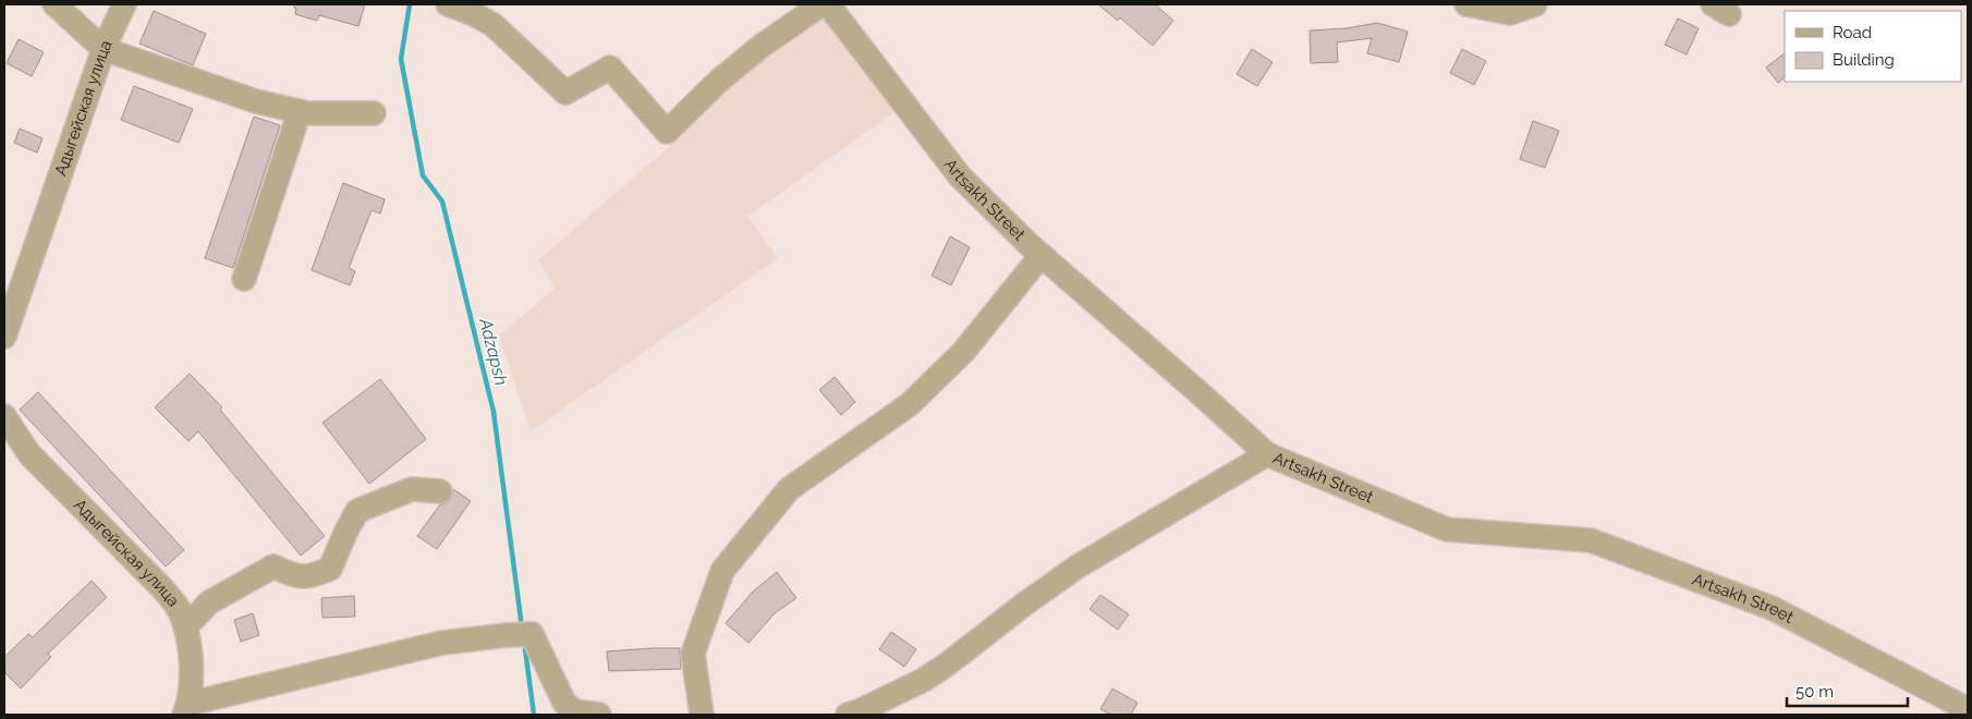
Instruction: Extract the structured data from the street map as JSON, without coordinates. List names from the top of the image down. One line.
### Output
{"streets":{"street":["Адыгейская улица","Artsakh Street"]},"water":["Adzapsh"],"legend":["Road","Building"],"scale_bar":"50 m"}
